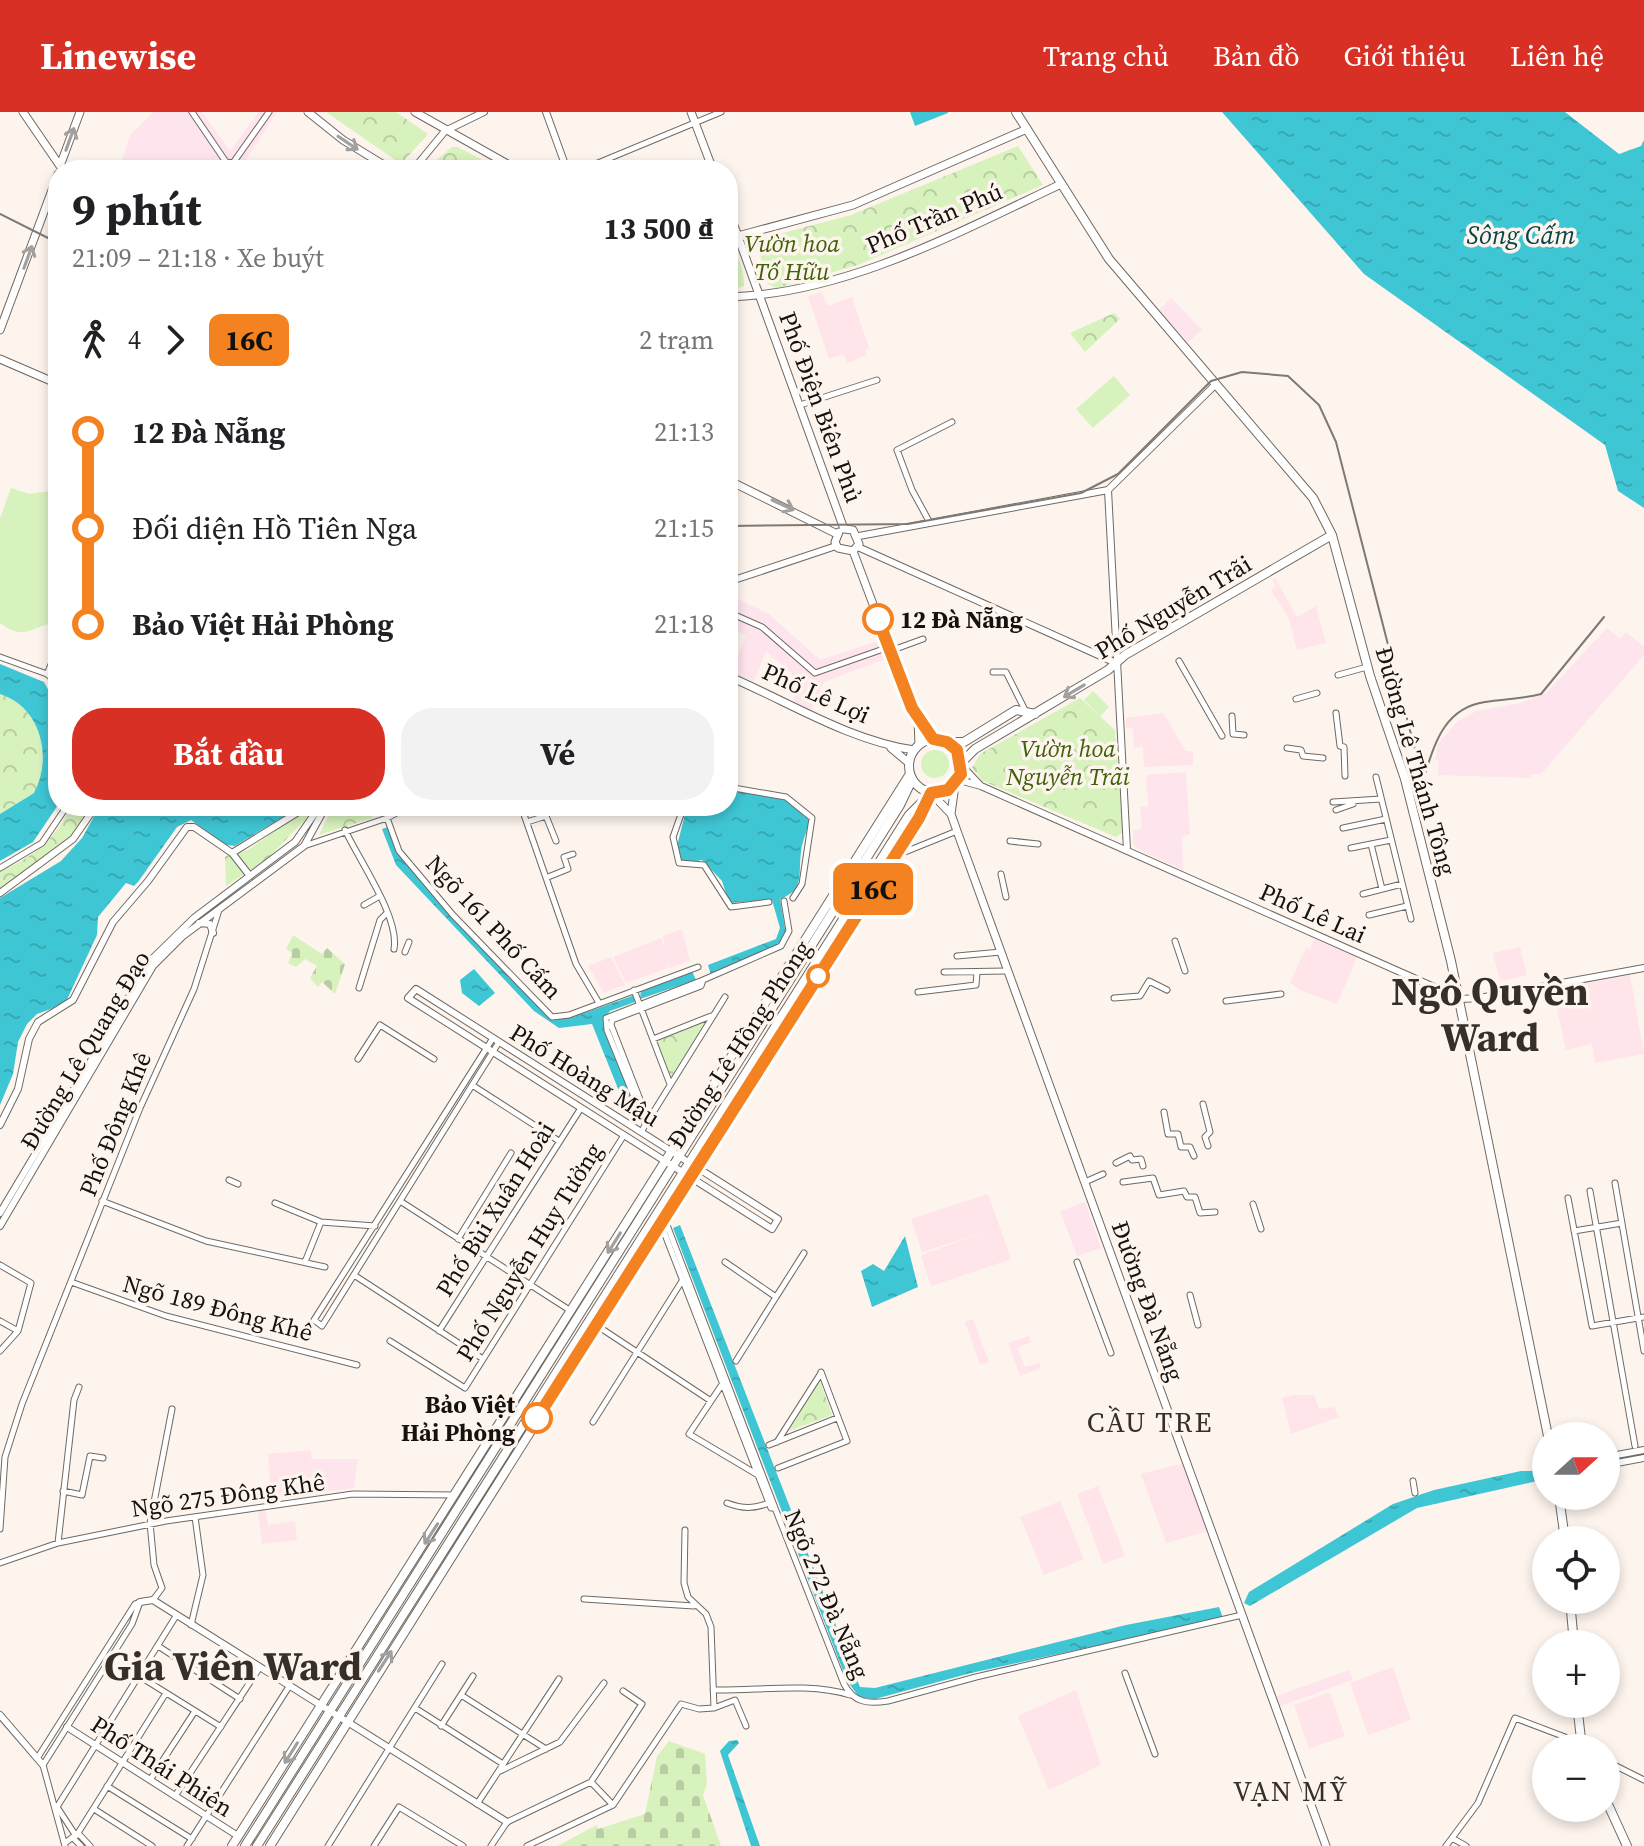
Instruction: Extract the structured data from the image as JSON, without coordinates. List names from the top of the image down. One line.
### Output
{"streets":{"main road":["Phố Trần Phú","Phố Điện Biên Phủ","Phố Nguyễn Trãi","Phố Lê Lợi","Đường Lê Thánh Tông","Đường Lê Hồng Phong","Đường Đà Nẵng"],"street":["Phố Lê Lai","Ngõ 161 Phố Cấm","Đường Lê Quang Đạo","Phố Hoàng Mậu","Phố Đông Khê","Phố Bùi Xuân Hoài","Phố Nguyễn Huy Tưởng","Ngõ 189 Đông Khê","Ngõ 275 Đông Khê","Ngõ 272 Đà Nẵng","Phố Thái Phiên"]},"crossings":[["Phố Trần Phú","Phố Điện Biên Phủ"],["Phố Trần Phú","Đường Lê Thánh Tông"],["Phố Nguyễn Trãi","Phố Lê Lợi"],["Phố Nguyễn Trãi","Đường Lê Thánh Tông"],["Phố Nguyễn Trãi","Phố Lê Lai"],["Phố Nguyễn Trãi","Đường Lê Hồng Phong"],["Phố Nguyễn Trãi","Đường Đà Nẵng"],["Phố Lê Lợi","Phố Lê Lai"],["Phố Lê Lợi","Đường Lê Hồng Phong"],["Phố Lê Lợi","Đường Đà Nẵng"],["Đường Lê Thánh Tông","Phố Lê Lai"],["Phố Lê Lai","Đường Lê Hồng Phong"],["Phố Lê Lai","Đường Đà Nẵng"],["Đường Lê Hồng Phong","Phố Hoàng Mậu"],["Đường Lê Hồng Phong","Đường Đà Nẵng"],["Đường Lê Hồng Phong","Ngõ 275 Đông Khê"],["Đường Lê Hồng Phong","Ngõ 272 Đà Nẵng"],["Đường Lê Hồng Phong","Phố Thái Phiên"],["Đường Lê Quang Đạo","Phố Đông Khê"],["Phố Hoàng Mậu","Phố Bùi Xuân Hoài"],["Phố Hoàng Mậu","Phố Nguyễn Huy Tưởng"],["Phố Đông Khê","Ngõ 189 Đông Khê"],["Đường Đà Nẵng","Ngõ 272 Đà Nẵng"]],"districts":["Ngô Quyền Ward","CẦU TRE","Gia Viên Ward","VẠN MỸ"],"water":["Sông Cấm"],"parks":["Vườn hoa Tố Hữu","Vườn hoa Nguyễn Trãi"],"places":["12 Đà Nẵng","Bảo Việt Hải Phòng"],"lines":["bus line 16C"],"north":"right","page":{"header":"Linewise","nav":["Trang chủ","Bản đồ","Giới thiệu","Liên hệ"],"on_map":"16C","heading":["9 phút","21:09 – 21:18 · Xe buýt","13 500 ₫"],"legs":["4","16C","2 trạm"],"list":[{"name":"12 Đà Nẵng","value":"21:13"},{"name":"Đối diện Hồ Tiên Nga","value":"21:15"},{"name":"Bảo Việt Hải Phòng","value":"21:18"}],"buttons":["Bắt đầu","Vé"],"map_buttons":["+","−"]}}
